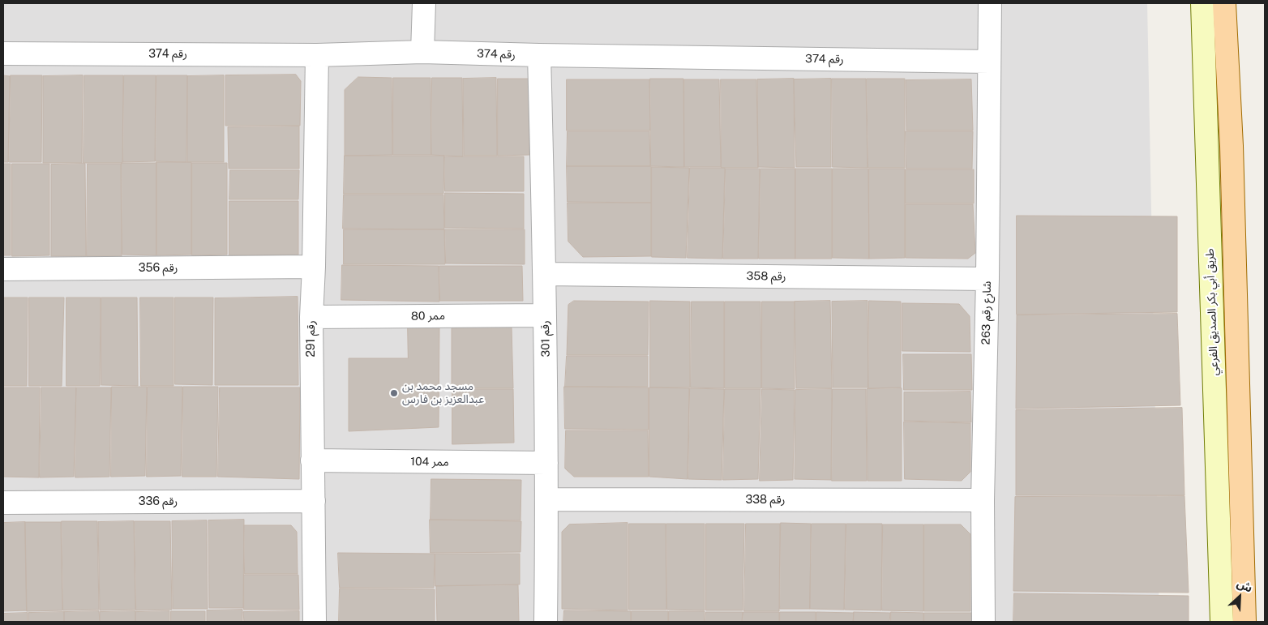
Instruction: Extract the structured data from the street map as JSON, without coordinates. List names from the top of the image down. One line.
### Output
{"streets":{"main road":["طريق أبي بكر الصديق الفرعي"],"street":["رقم 374","رقم 356","رقم 358","شارع رقم 263","ممر 80","رقم 291","رقم 301","ممر 104","رقم 338","رقم 336"]},"crossings":[["رقم 374","شارع رقم 263"],["رقم 374","رقم 291"],["رقم 374","رقم 301"],["رقم 356","رقم 291"],["رقم 358","شارع رقم 263"],["رقم 358","رقم 301"],["شارع رقم 263","رقم 338"],["ممر 80","رقم 291"],["ممر 80","رقم 301"],["رقم 291","ممر 104"],["رقم 291","رقم 336"],["رقم 301","ممر 104"],["رقم 301","رقم 338"]],"places":["مسجد محمد بن عبدالعزيز بن فارس"],"north":"top right"}
